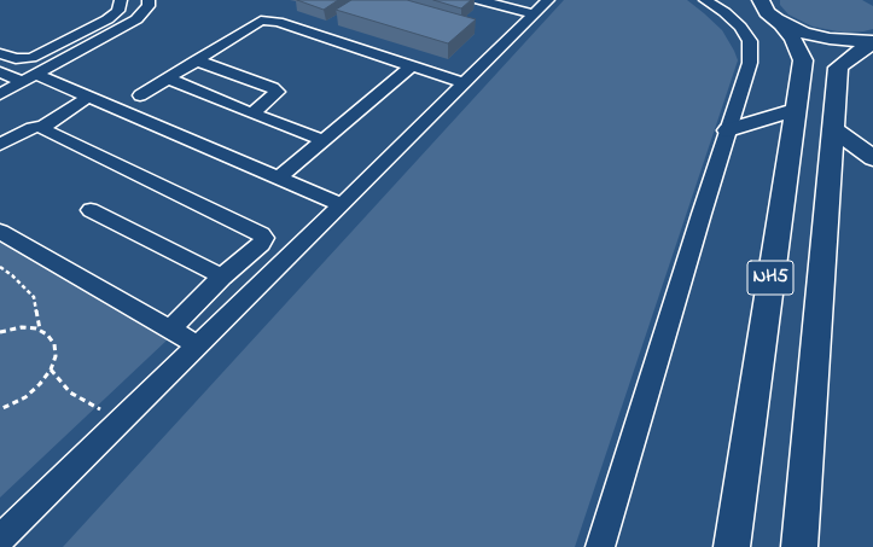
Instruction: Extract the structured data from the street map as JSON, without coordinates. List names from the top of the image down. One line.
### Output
{"streets":{"highway":["NH5"]}}
